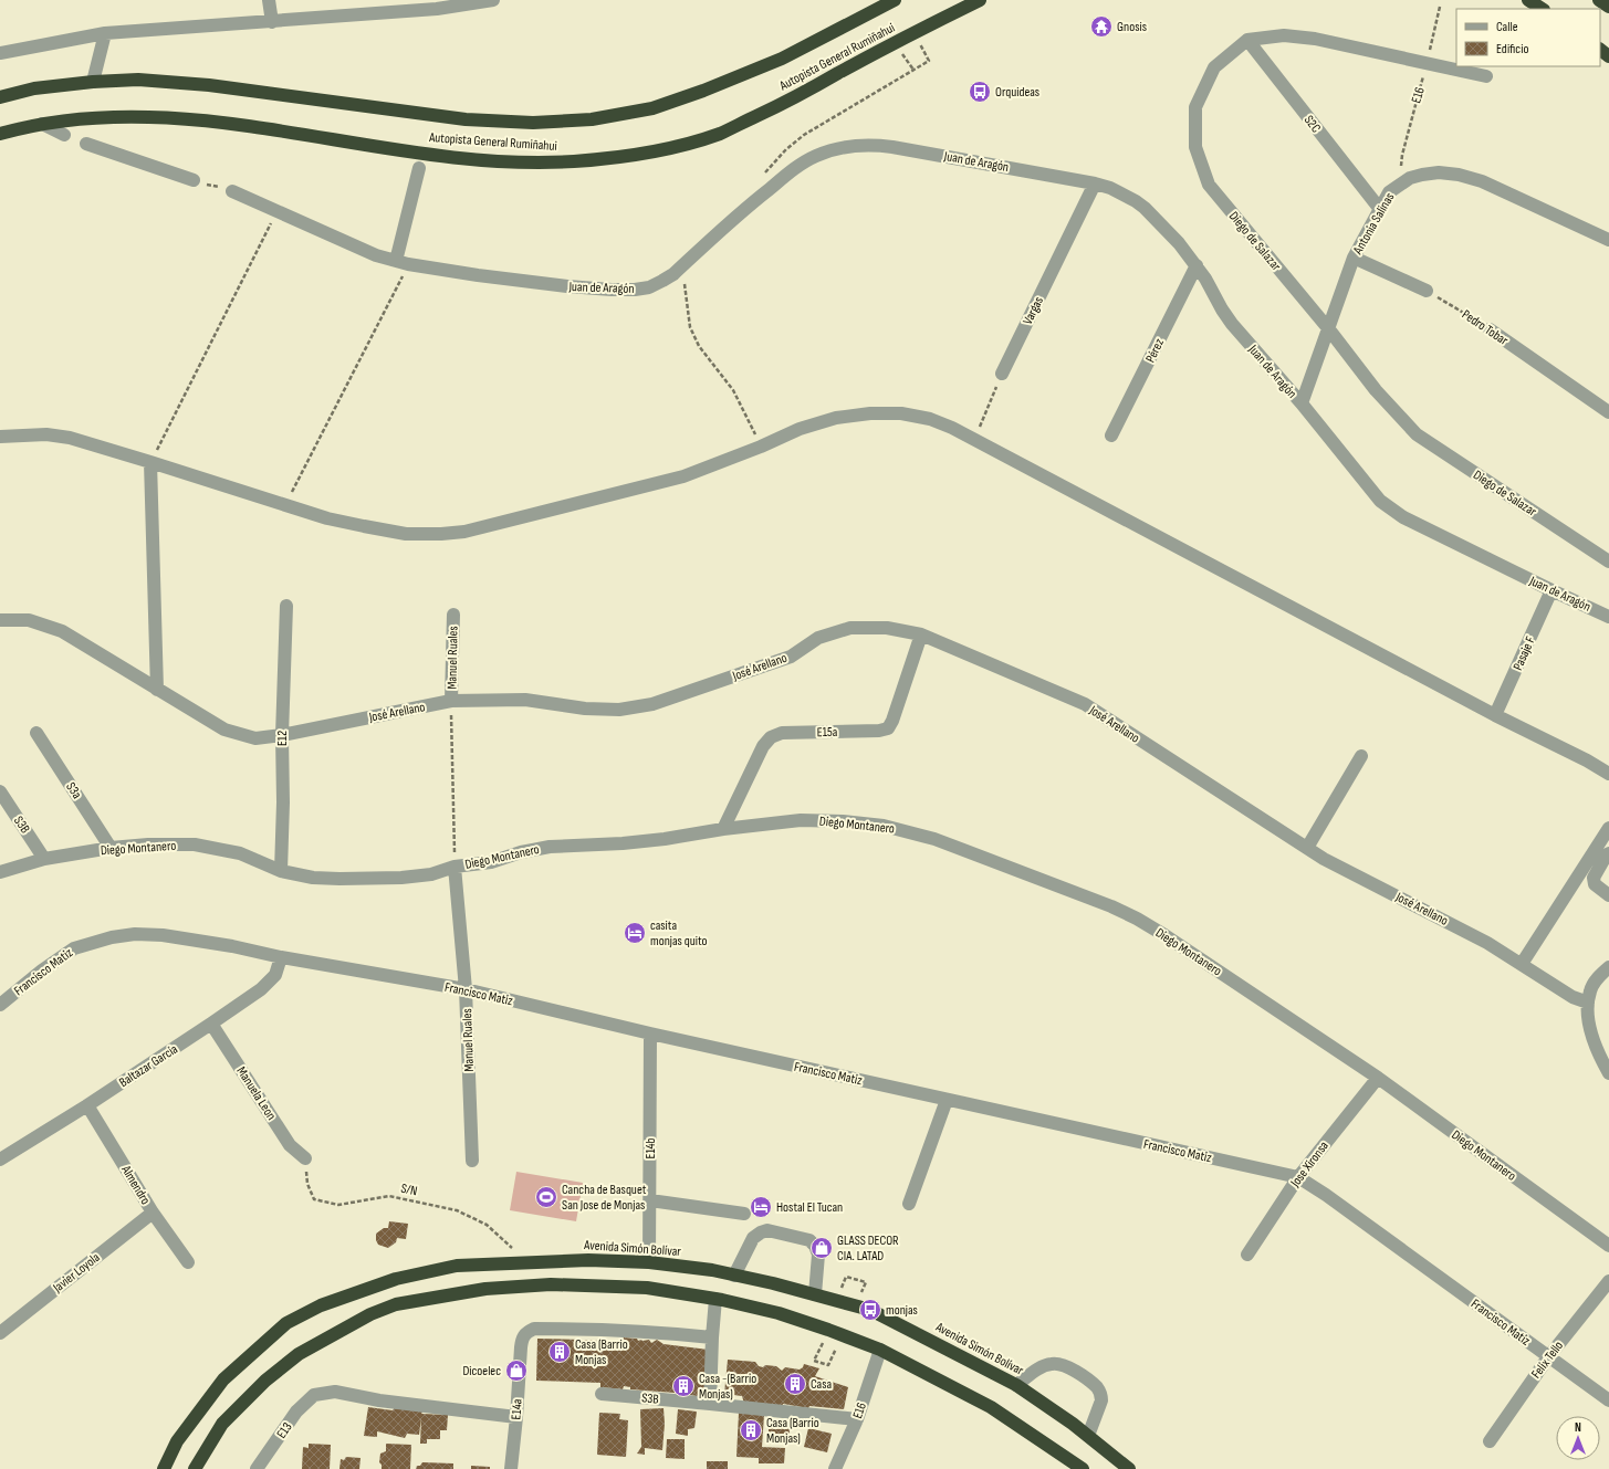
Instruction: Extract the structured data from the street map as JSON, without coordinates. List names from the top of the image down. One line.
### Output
{"streets":{"highway":["Autopista General Rumiñahui","Avenida Simón Bolívar"],"street":["E16","S2C","Juan de Aragón","Antonia Salinas","Diego de Salazar","Vargas","Pedro Tobar","Pérez","Pasaje F","Manuel Ruales","José Arellano","E15a","E12","S3a","S3B","Diego Montanero","Francisco Matiz","Baltazar García","Manuela Leon","E14b","Jose Xironsa","Almendro","Javier Loyola","Felix Tello","E14a","E13"],"path":["S/N"]},"crossings":[["E16","Antonia Salinas"],["E16","S3B"],["S2C","Antonia Salinas"],["S2C","Diego de Salazar"],["Juan de Aragón","Antonia Salinas"],["Juan de Aragón","Vargas"],["Juan de Aragón","Pérez"],["Juan de Aragón","Pasaje F"],["Antonia Salinas","Diego de Salazar"],["Manuel Ruales","José Arellano"],["Manuel Ruales","Diego Montanero"],["Manuel Ruales","Francisco Matiz"],["José Arellano","E15a"],["José Arellano","E12"],["E15a","Diego Montanero"],["E12","Diego Montanero"],["S3a","Diego Montanero"],["S3B","Diego Montanero"],["Diego Montanero","Jose Xironsa"],["Francisco Matiz","Baltazar García"],["Francisco Matiz","E14b"],["Francisco Matiz","Jose Xironsa"],["Francisco Matiz","Felix Tello"],["Baltazar García","Manuela Leon"],["Baltazar García","Almendro"],["Manuela Leon","S/N"],["E14b","Avenida Simón Bolívar"],["Almendro","Javier Loyola"],["S/N","Avenida Simón Bolívar"],["E14a","E13"]],"places":{"temple":["Gnosis"],"bus stop":["Orquideas","monjas"],"hotel":["casita monjas quito","Hostal El Tucan"],"sports":["Cancha de Basquet San Jose de Monjas"],"shop":["GLASS DECOR CIA. LATAD","Dicoelec"],"building":["Casa (Barrio Monjas","Casa","Casa -(Barrio Monjas)","Casa (Barrio Monjas)"]},"legend":["Calle","Edificio"],"north":"top"}
